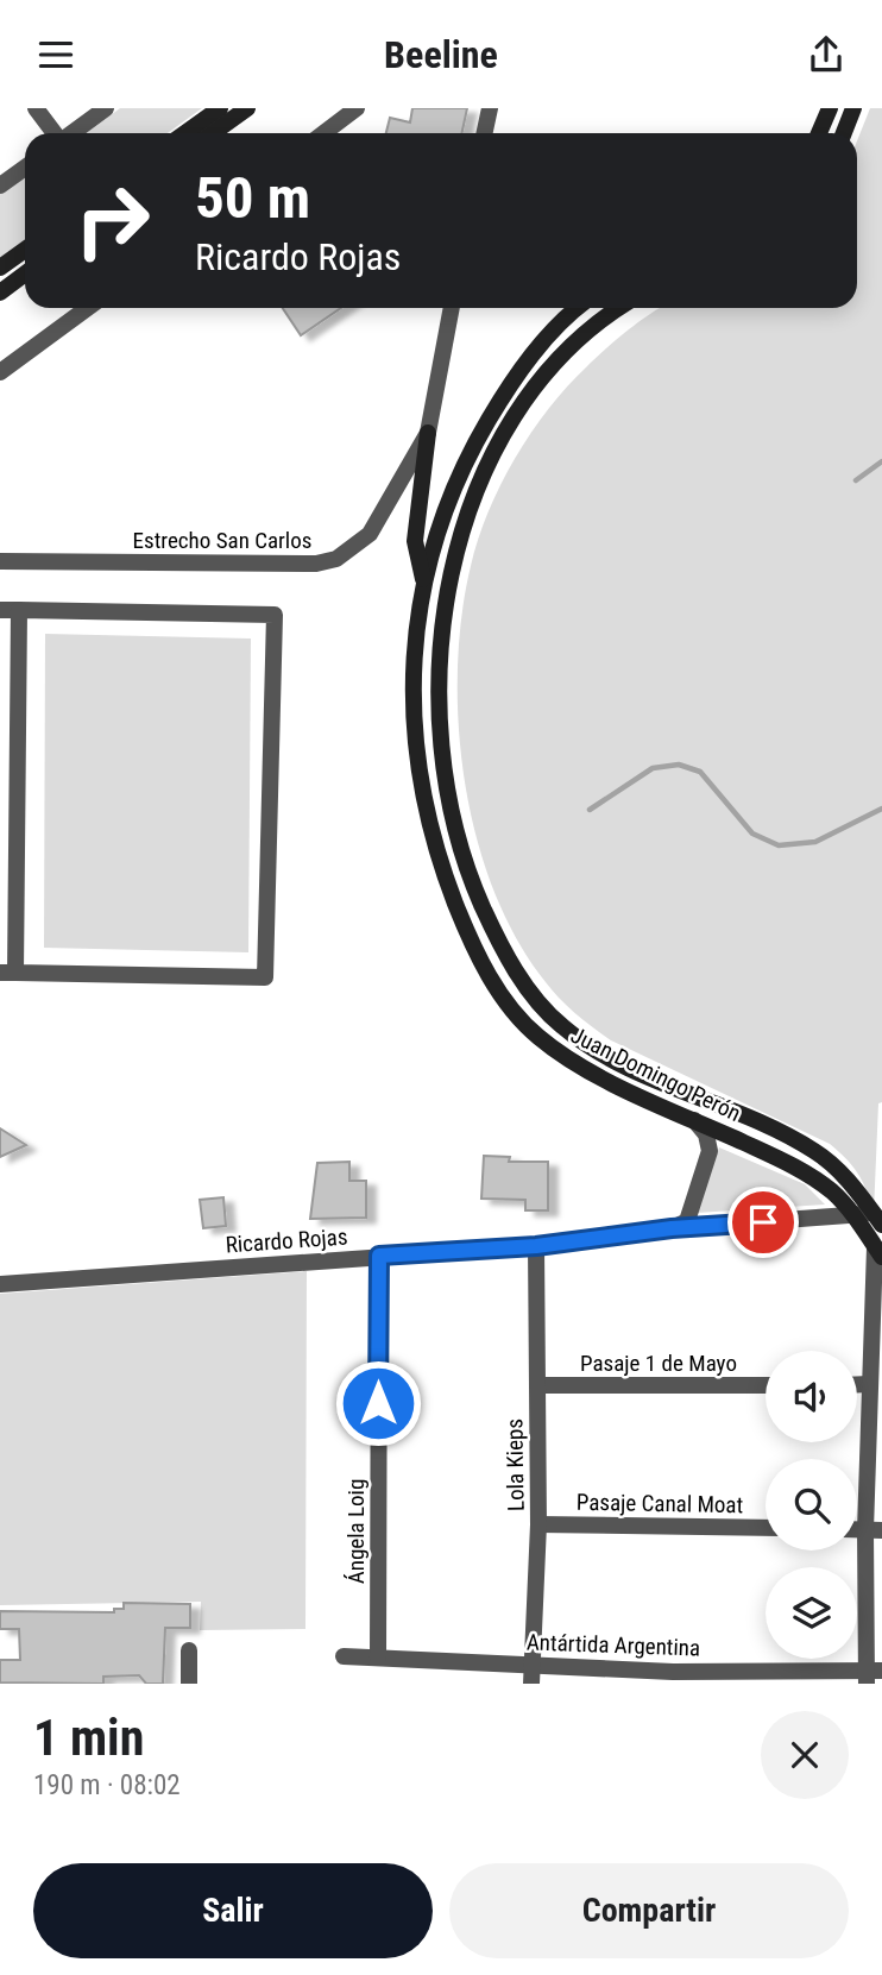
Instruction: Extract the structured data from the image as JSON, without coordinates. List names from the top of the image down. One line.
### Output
{"streets":{"main road":["Juan Domingo Perón"],"street":["Estrecho San Carlos","Ricardo Rojas","Pasaje 1 de Mayo","Lola Kieps","Pasaje Canal Moat","Ángela Loig","Antártida Argentina"]},"crossings":[["Juan Domingo Perón","Ricardo Rojas"],["Ricardo Rojas","Lola Kieps"],["Ricardo Rojas","Ángela Loig"],["Pasaje 1 de Mayo","Lola Kieps"],["Lola Kieps","Pasaje Canal Moat"],["Lola Kieps","Antártida Argentina"],["Ángela Loig","Antártida Argentina"]],"page":{"header":"Beeline","turn":["50 m","Ricardo Rojas"],"heading":["1 min","190 m · 08:02"],"buttons":["Salir","Compartir"]}}
